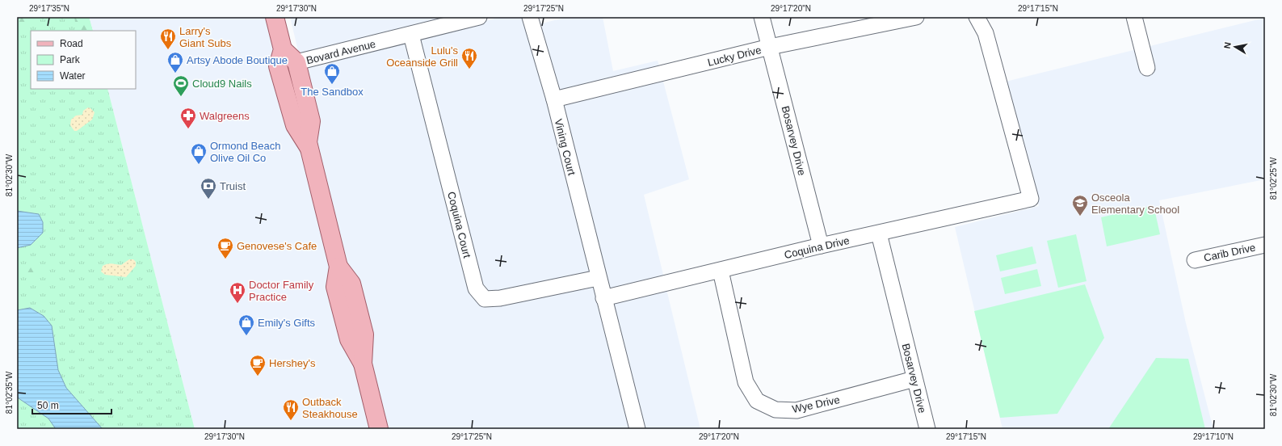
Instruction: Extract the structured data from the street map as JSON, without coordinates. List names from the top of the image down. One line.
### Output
{"streets":{"street":["Bovard Avenue","Lucky Drive","Bosarvey Drive","Vining Court","Coquina Court","Coquina Drive","Carib Drive","Wye Drive"]},"crossings":[["Bovard Avenue","Coquina Court"],["Lucky Drive","Bosarvey Drive"],["Lucky Drive","Vining Court"],["Bosarvey Drive","Coquina Drive"],["Bosarvey Drive","Wye Drive"],["Vining Court","Coquina Court"],["Vining Court","Coquina Drive"],["Coquina Drive","Wye Drive"]],"places":{"restaurant":["Larry's Giant Subs","Lulu's Oceanside Grill","Outback Steakhouse"],"shop":["Artsy Abode Boutique","The Sandbox","Ormond Beach Olive Oil Co","Emily's Gifts"],"sports":["Cloud9 Nails"],"pharmacy":["Walgreens"],"bank":["Truist"],"school or university":["Osceola Elementary School"],"cafe":["Genovese's Cafe","Hershey's"],"hospital":["Doctor Family Practice"]},"legend":["Road","Park","Water"],"scale_bar":"50 m","north":"left","coordinates":["29°17'35\"N","29°17'30\"N","29°17'25\"N","29°17'20\"N","29°17'15\"N","81°02'30\"W","81°02'25\"W","81°02'35\"W","29°17'10\"N"]}
